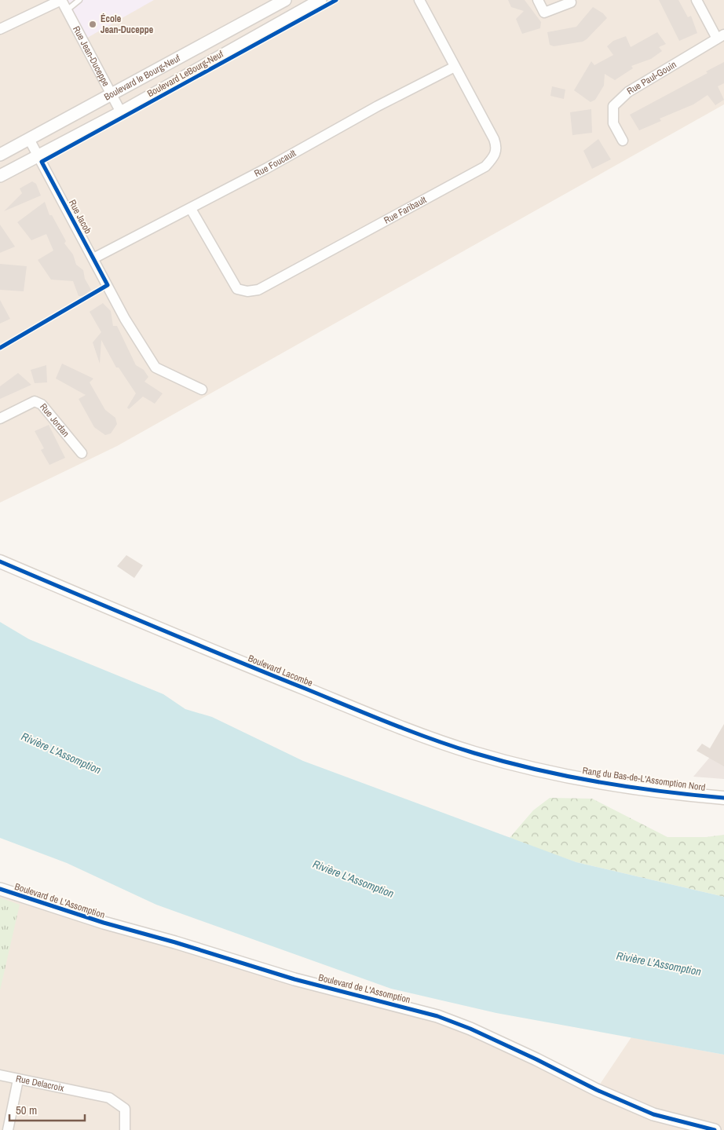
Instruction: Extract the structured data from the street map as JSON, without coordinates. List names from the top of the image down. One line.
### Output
{"streets":{"main road":["Boulevard Lacombe","Rang du Bas-de-L'Assomption Nord"],"street":["Rue Jean-Duceppe","Boulevard le Bourg-Neuf","Rue Paul-Gouin","Rue Foucault","Rue Faribault","Rue Jacob","Rue Jordan","Boulevard de L'Assomption","Rue Delacroix"],"cycle path":["Boulevard LeBourg-Neuf"]},"crossings":[["Rue Jean-Duceppe","Boulevard le Bourg-Neuf"],["Boulevard le Bourg-Neuf","Rue Jacob"],["Rue Foucault","Rue Faribault"],["Rue Foucault","Rue Jacob"],["Boulevard Lacombe","Rang du Bas-de-L'Assomption Nord"]],"water":["Rivière L'Assomption"],"places":["École Jean-Duceppe"],"scale_bar":"50 m"}
